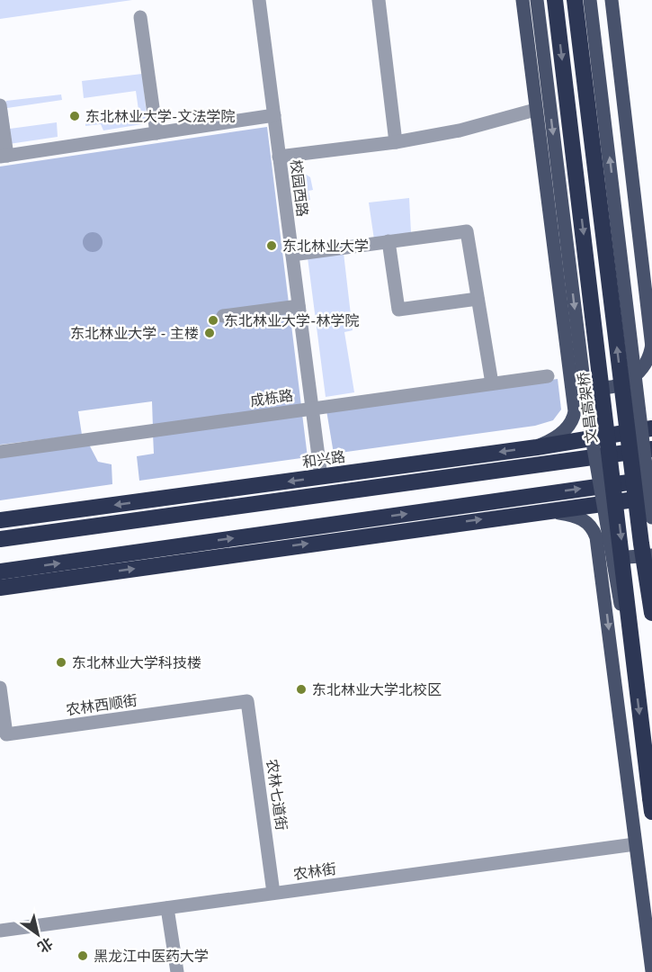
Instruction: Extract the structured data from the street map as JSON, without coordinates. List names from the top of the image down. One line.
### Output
{"streets":{"highway":["文昌高架桥","和兴路"],"street":["校园西路","成栋路","农林西顺街","农林七道街","农林街"]},"crossings":[["校园西路","成栋路"],["校园西路","和兴路"],["农林西顺街","农林七道街"],["农林七道街","农林街"]],"places":["东北林业大学-文法学院","东北林业大学","东北林业大学-林学院","东北林业大学 - 主楼","东北林业大学科技楼","东北林业大学北校区","黑龙江中医药大学"],"north":"bottom right"}
